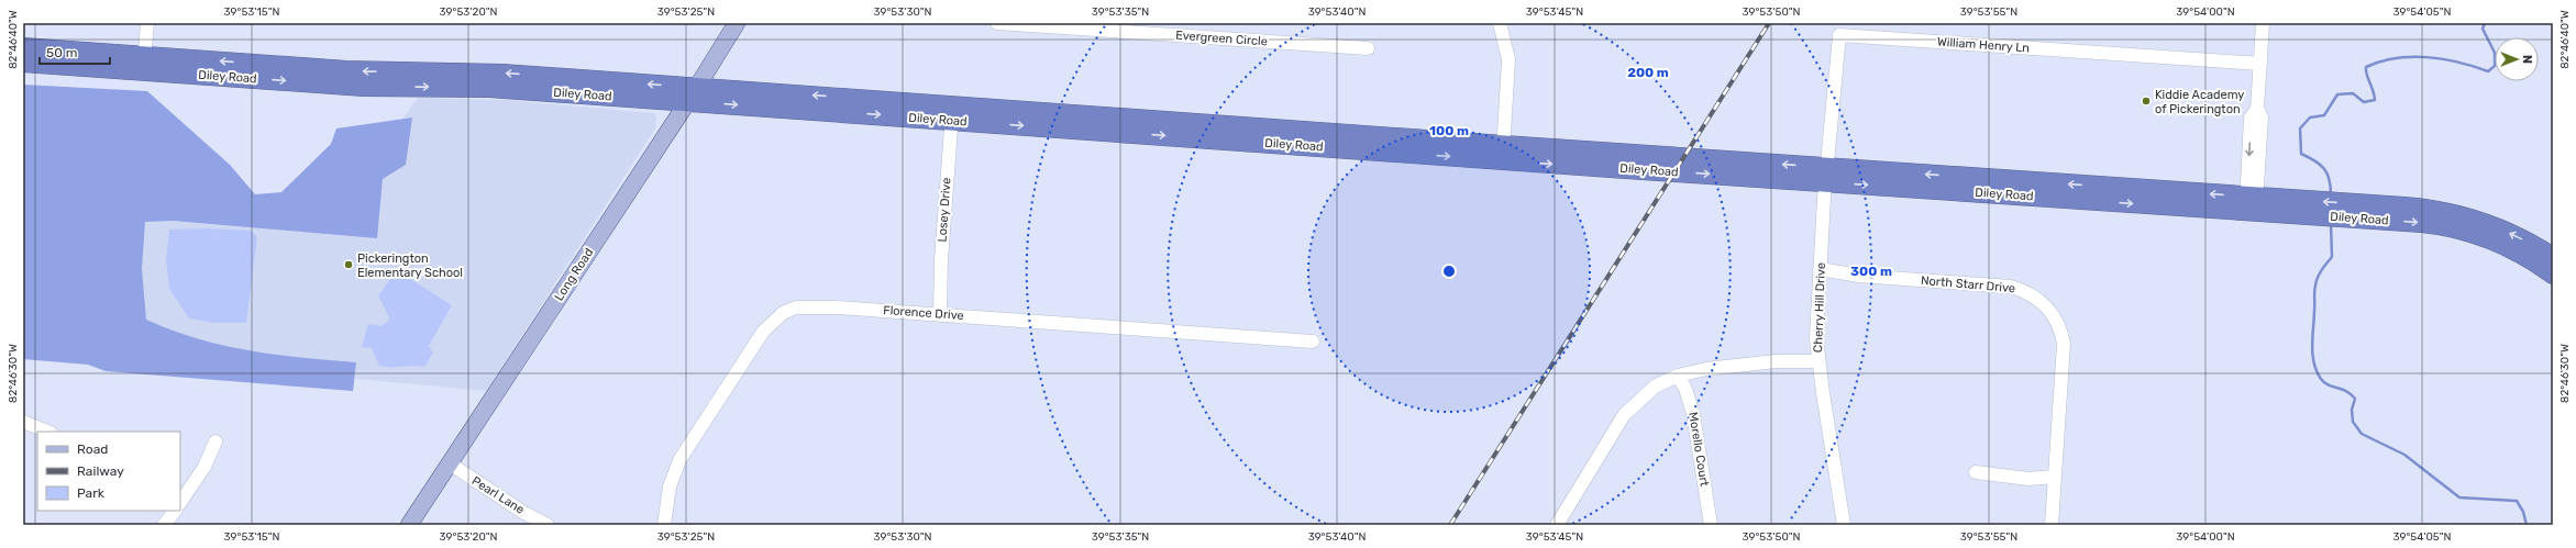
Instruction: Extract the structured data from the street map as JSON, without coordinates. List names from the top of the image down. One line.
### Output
{"streets":{"highway":["Diley Road"],"main road":["Long Road"],"street":["Evergreen Circle","William Henry Ln","Losey Drive","North Starr Drive","Cherry Hill Drive","Florence Drive","Morello Court","Pearl Lane"]},"crossings":[["William Henry Ln","Diley Road"],["William Henry Ln","Cherry Hill Drive"],["Diley Road","Losey Drive"],["Diley Road","Long Road"],["Diley Road","Cherry Hill Drive"],["Losey Drive","Florence Drive"],["Long Road","Pearl Lane"],["North Starr Drive","Cherry Hill Drive"]],"places":["Kiddie Academy of Pickerington","Pickerington Elementary School"],"legend":["Road","Railway","Park"],"scale_bar":"50 m","north":"right","coordinates":["39°53'15\"N","39°53'20\"N","39°53'25\"N","39°53'30\"N","39°53'35\"N","39°53'40\"N","39°53'45\"N","39°53'50\"N","39°53'55\"N","39°54'00\"N","39°54'05\"N","82°46'40\"W","82°46'30\"W"],"rings":["200 m","100 m","300 m"]}
